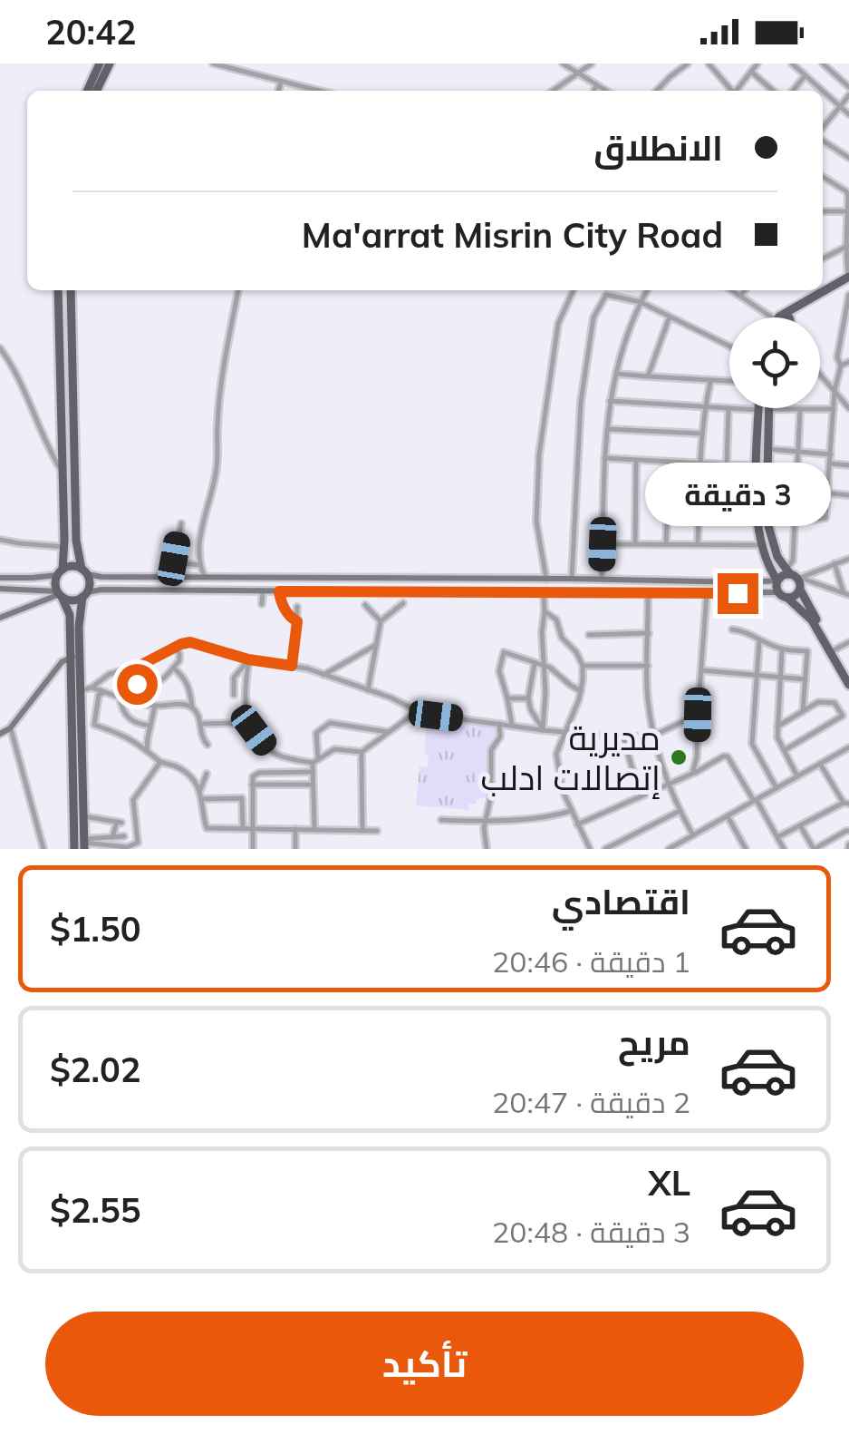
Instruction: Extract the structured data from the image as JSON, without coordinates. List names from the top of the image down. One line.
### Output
{"places":["مديرية إتصالات ادلب"],"page":{"status":"20:42","banner":["الانطلاق","Ma'arrat Misrin City Road"],"bubble":"3 دقيقة","list":[{"name":"اقتصادي","note":"1 دقيقة · 20:46","value":"$1.50"},{"name":"مريح","note":"2 دقيقة · 20:47","value":"$2.02"},{"name":"XL","note":"3 دقيقة · 20:48","value":"$2.55"}],"buttons":"تأكيد"}}
